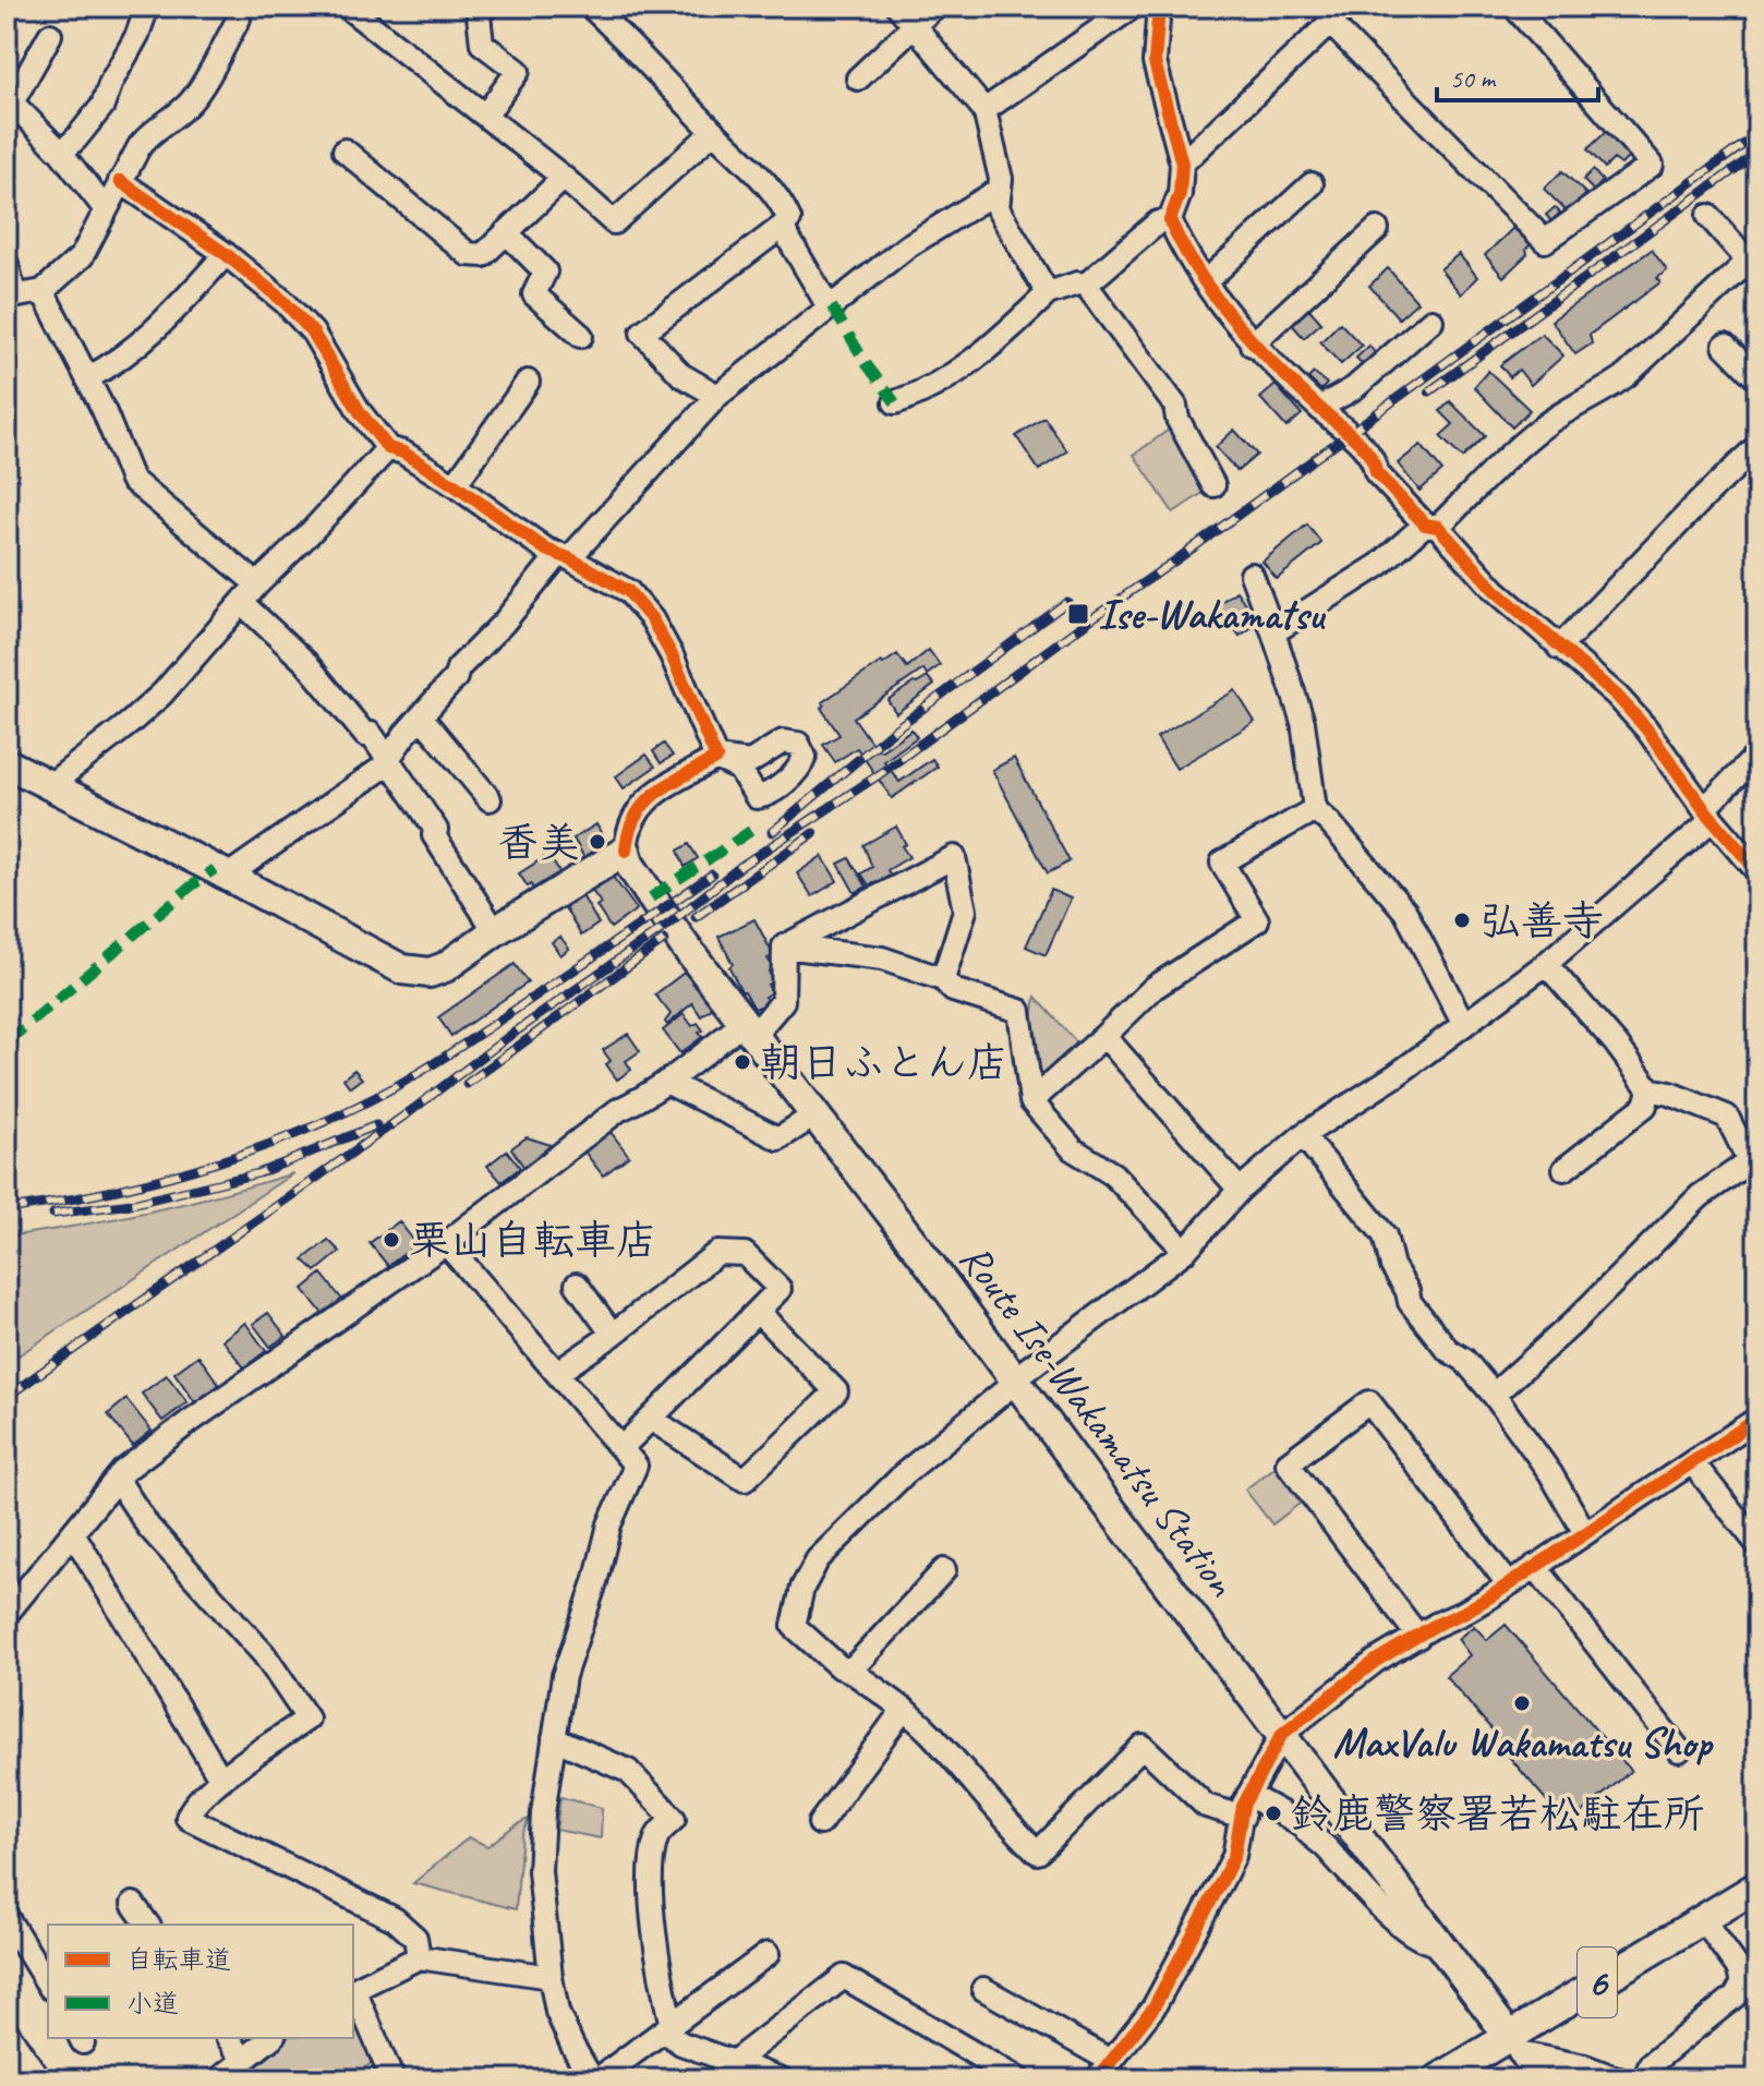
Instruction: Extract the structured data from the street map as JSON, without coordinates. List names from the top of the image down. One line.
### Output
{"streets":{"main road":["Route Ise-Wakamatsu Station","6"]},"crossings":[["Route Ise-Wakamatsu Station","6"]],"places":{"transit":["Ise-Wakamatsu"],"other":["香美","弘善寺","朝日ふとん店","栗山自転車店","MaxValu Wakamatsu Shop","鈴鹿警察署若松駐在所"]},"legend":["自転車道","小道"],"scale_bar":"50 m"}
